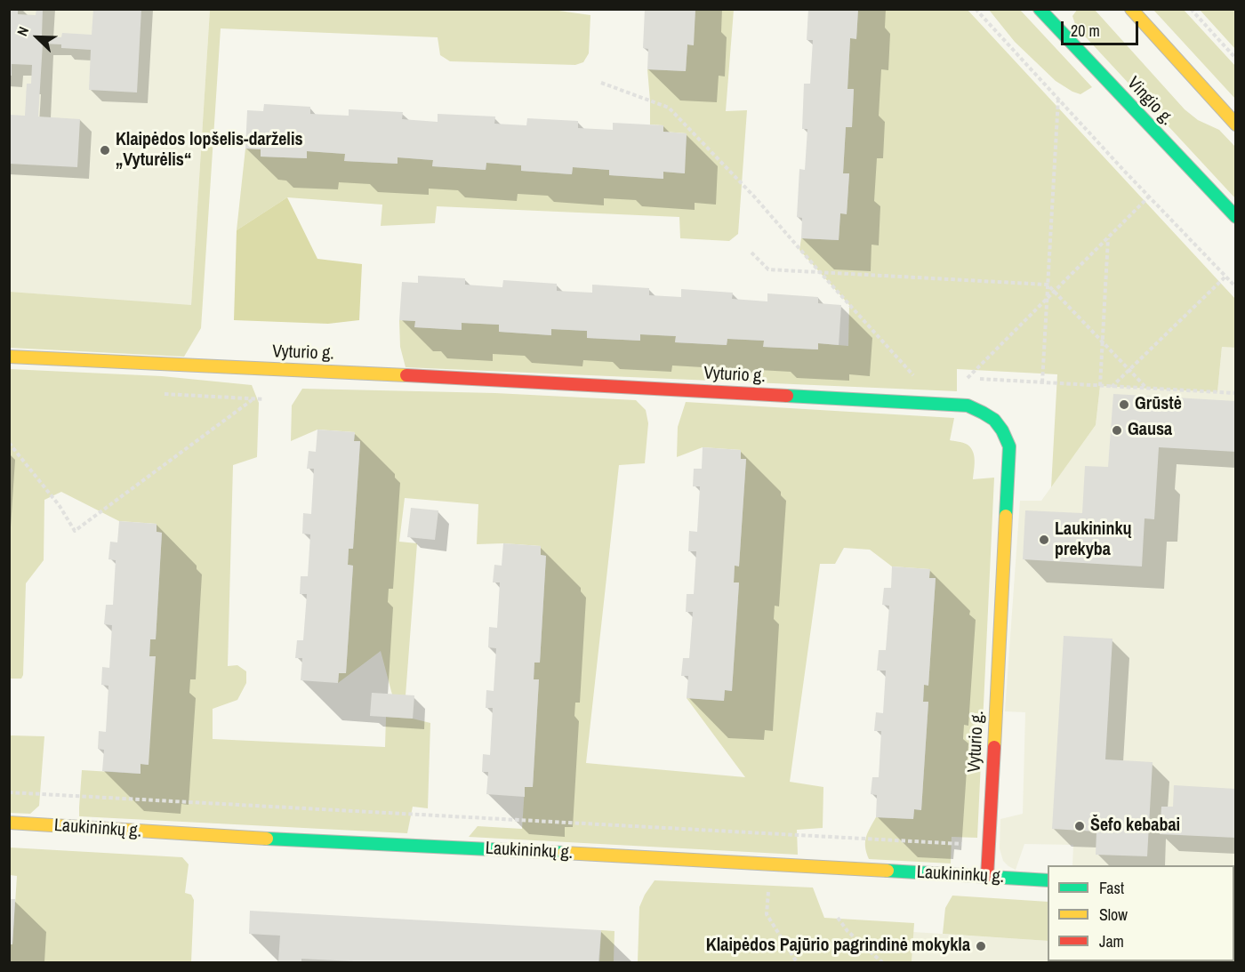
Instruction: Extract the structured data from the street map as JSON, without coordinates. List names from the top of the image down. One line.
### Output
{"streets":{"street":["Vingio g.","Vyturio g.","Laukininkų g."]},"crossings":[["Vyturio g.","Laukininkų g."]],"places":["Klaipėdos lopšelis-darželis „Vyturėlis“","Grūstė","Gausa","Laukininkų prekyba","Šefo kebabai","Klaipėdos Pajūrio pagrindinė mokykla"],"legend":["Fast","Slow","Jam"],"scale_bar":"20 m","north":"top left"}
